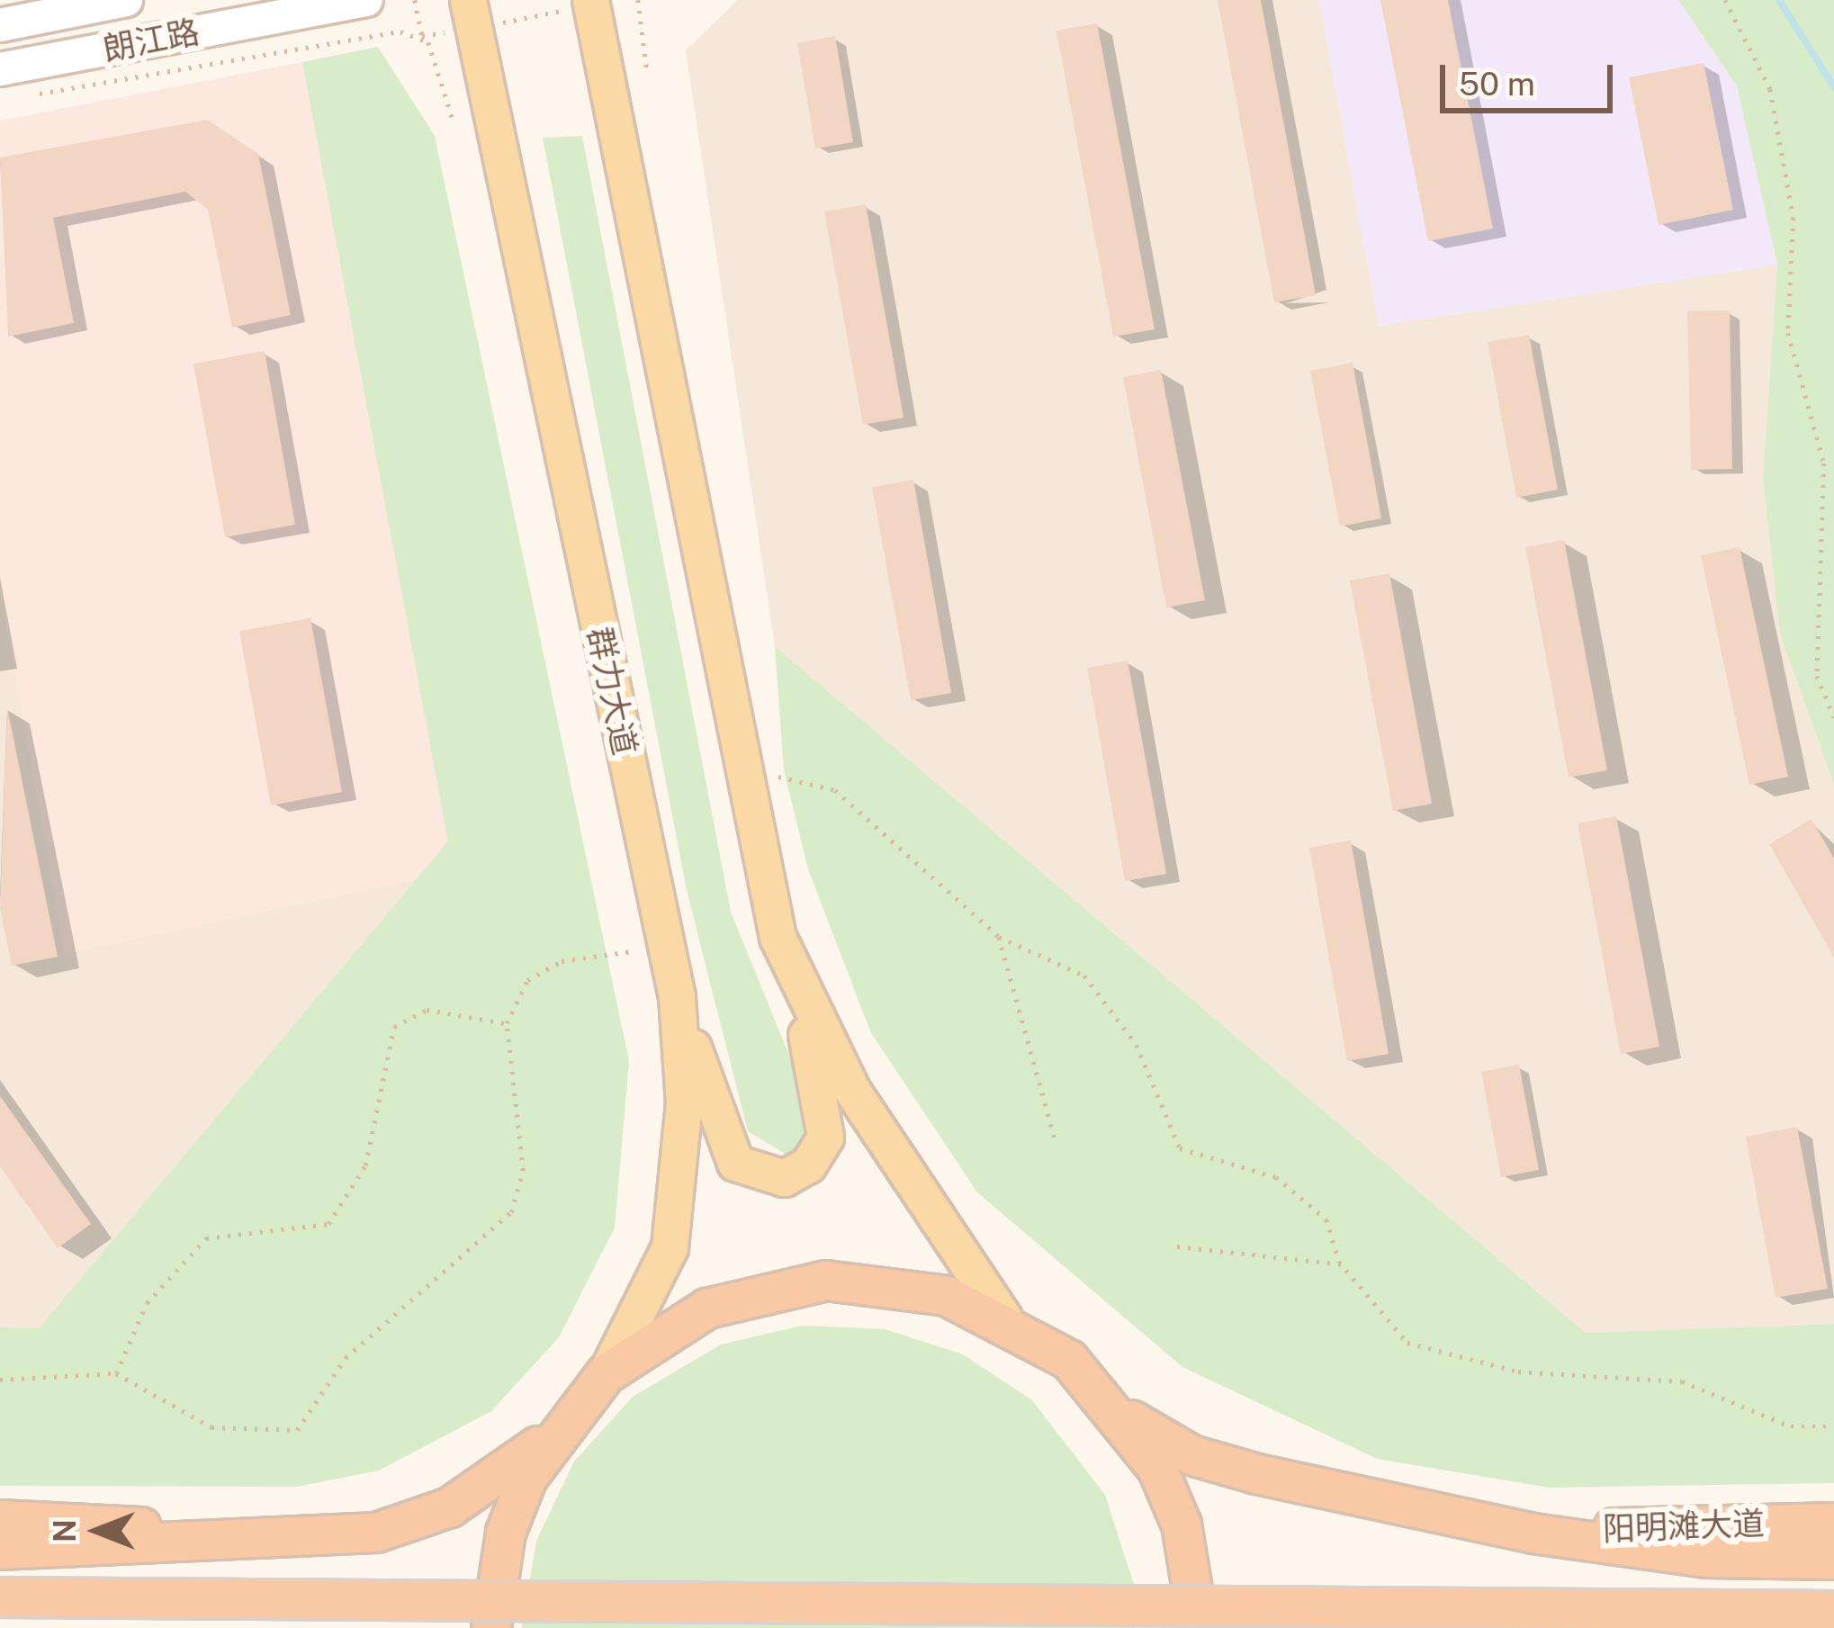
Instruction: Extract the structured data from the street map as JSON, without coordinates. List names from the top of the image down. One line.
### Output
{"streets":{"highway":["阳明滩大道"],"main road":["朗江路","群力大道"]},"scale_bar":"50 m","north":"left"}
